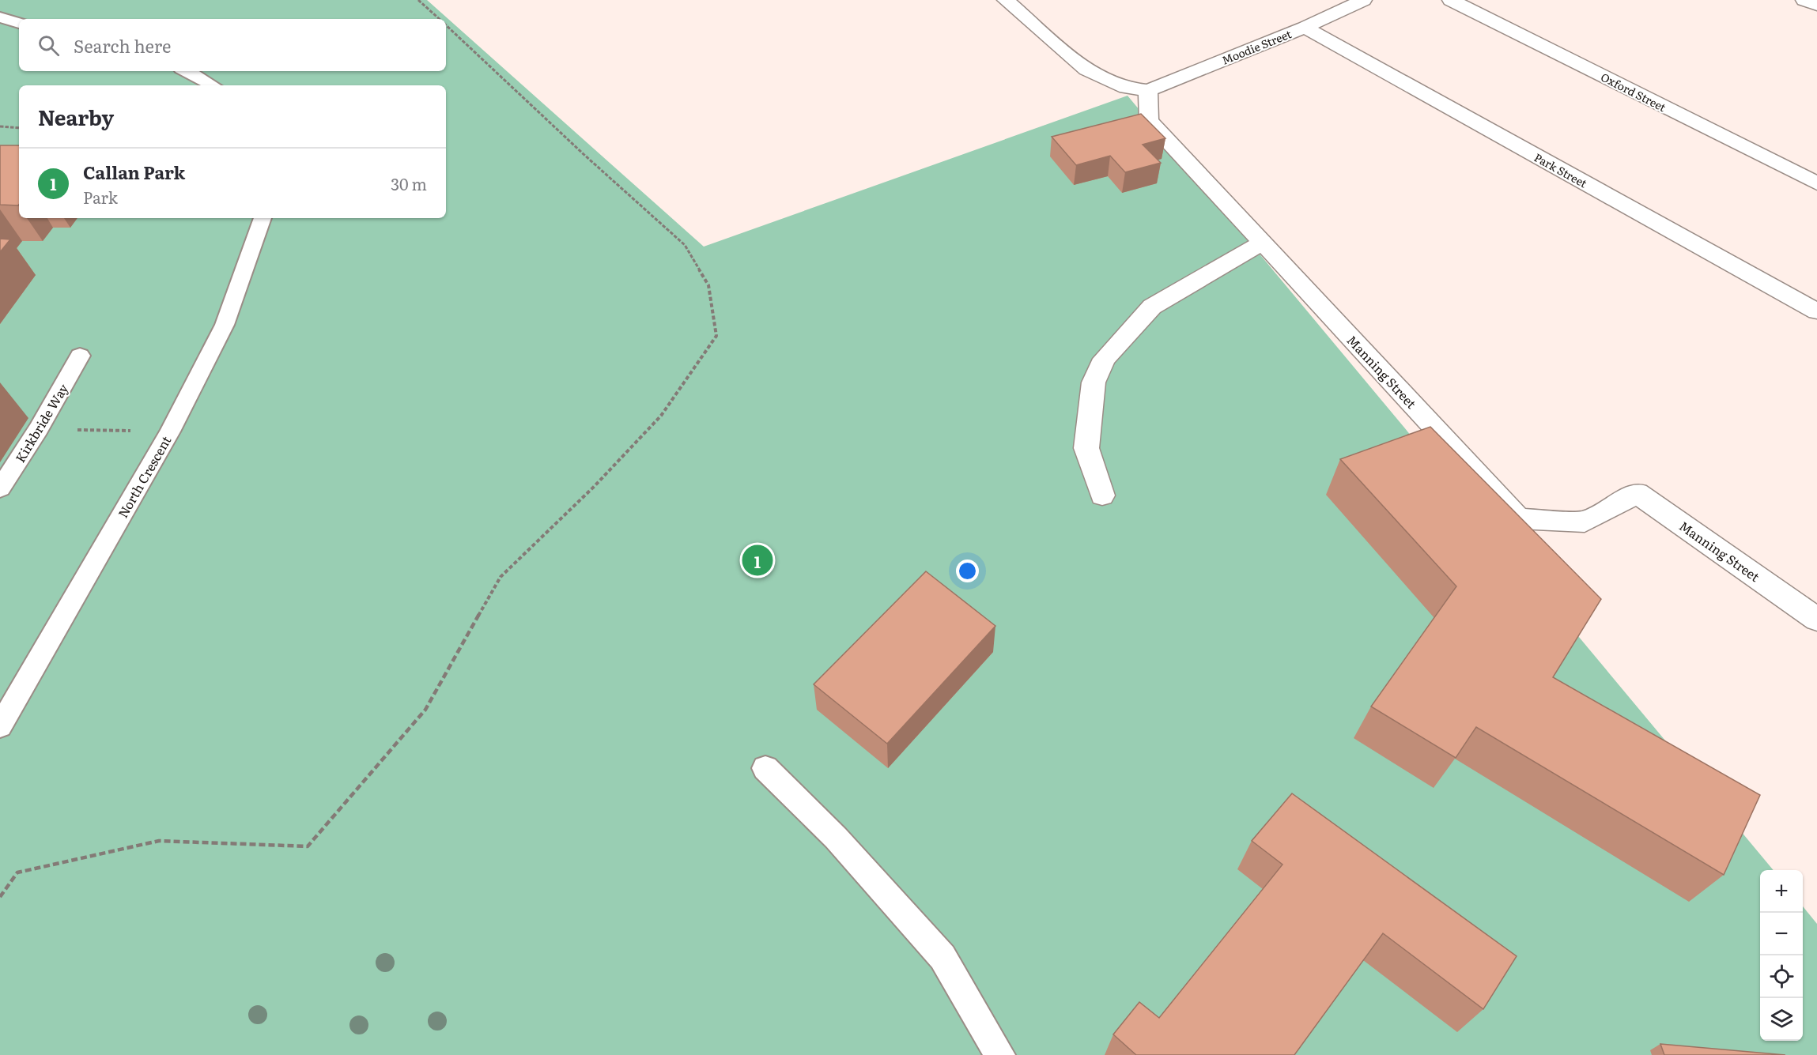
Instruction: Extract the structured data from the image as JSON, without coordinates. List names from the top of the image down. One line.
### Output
{"streets":{"street":["Moodie Street","Oxford Street","Park Street","Manning Street"],"lane":["Kirkbride Way","North Crescent"]},"crossings":[["Moodie Street","Park Street"],["Moodie Street","Manning Street"]],"page":{"search":"Search here","heading":"Nearby","list":[{"mark":"1","name":"Callan Park","note":"Park","value":"30 m"}],"pins":"1","map_buttons":["+","−"]}}
